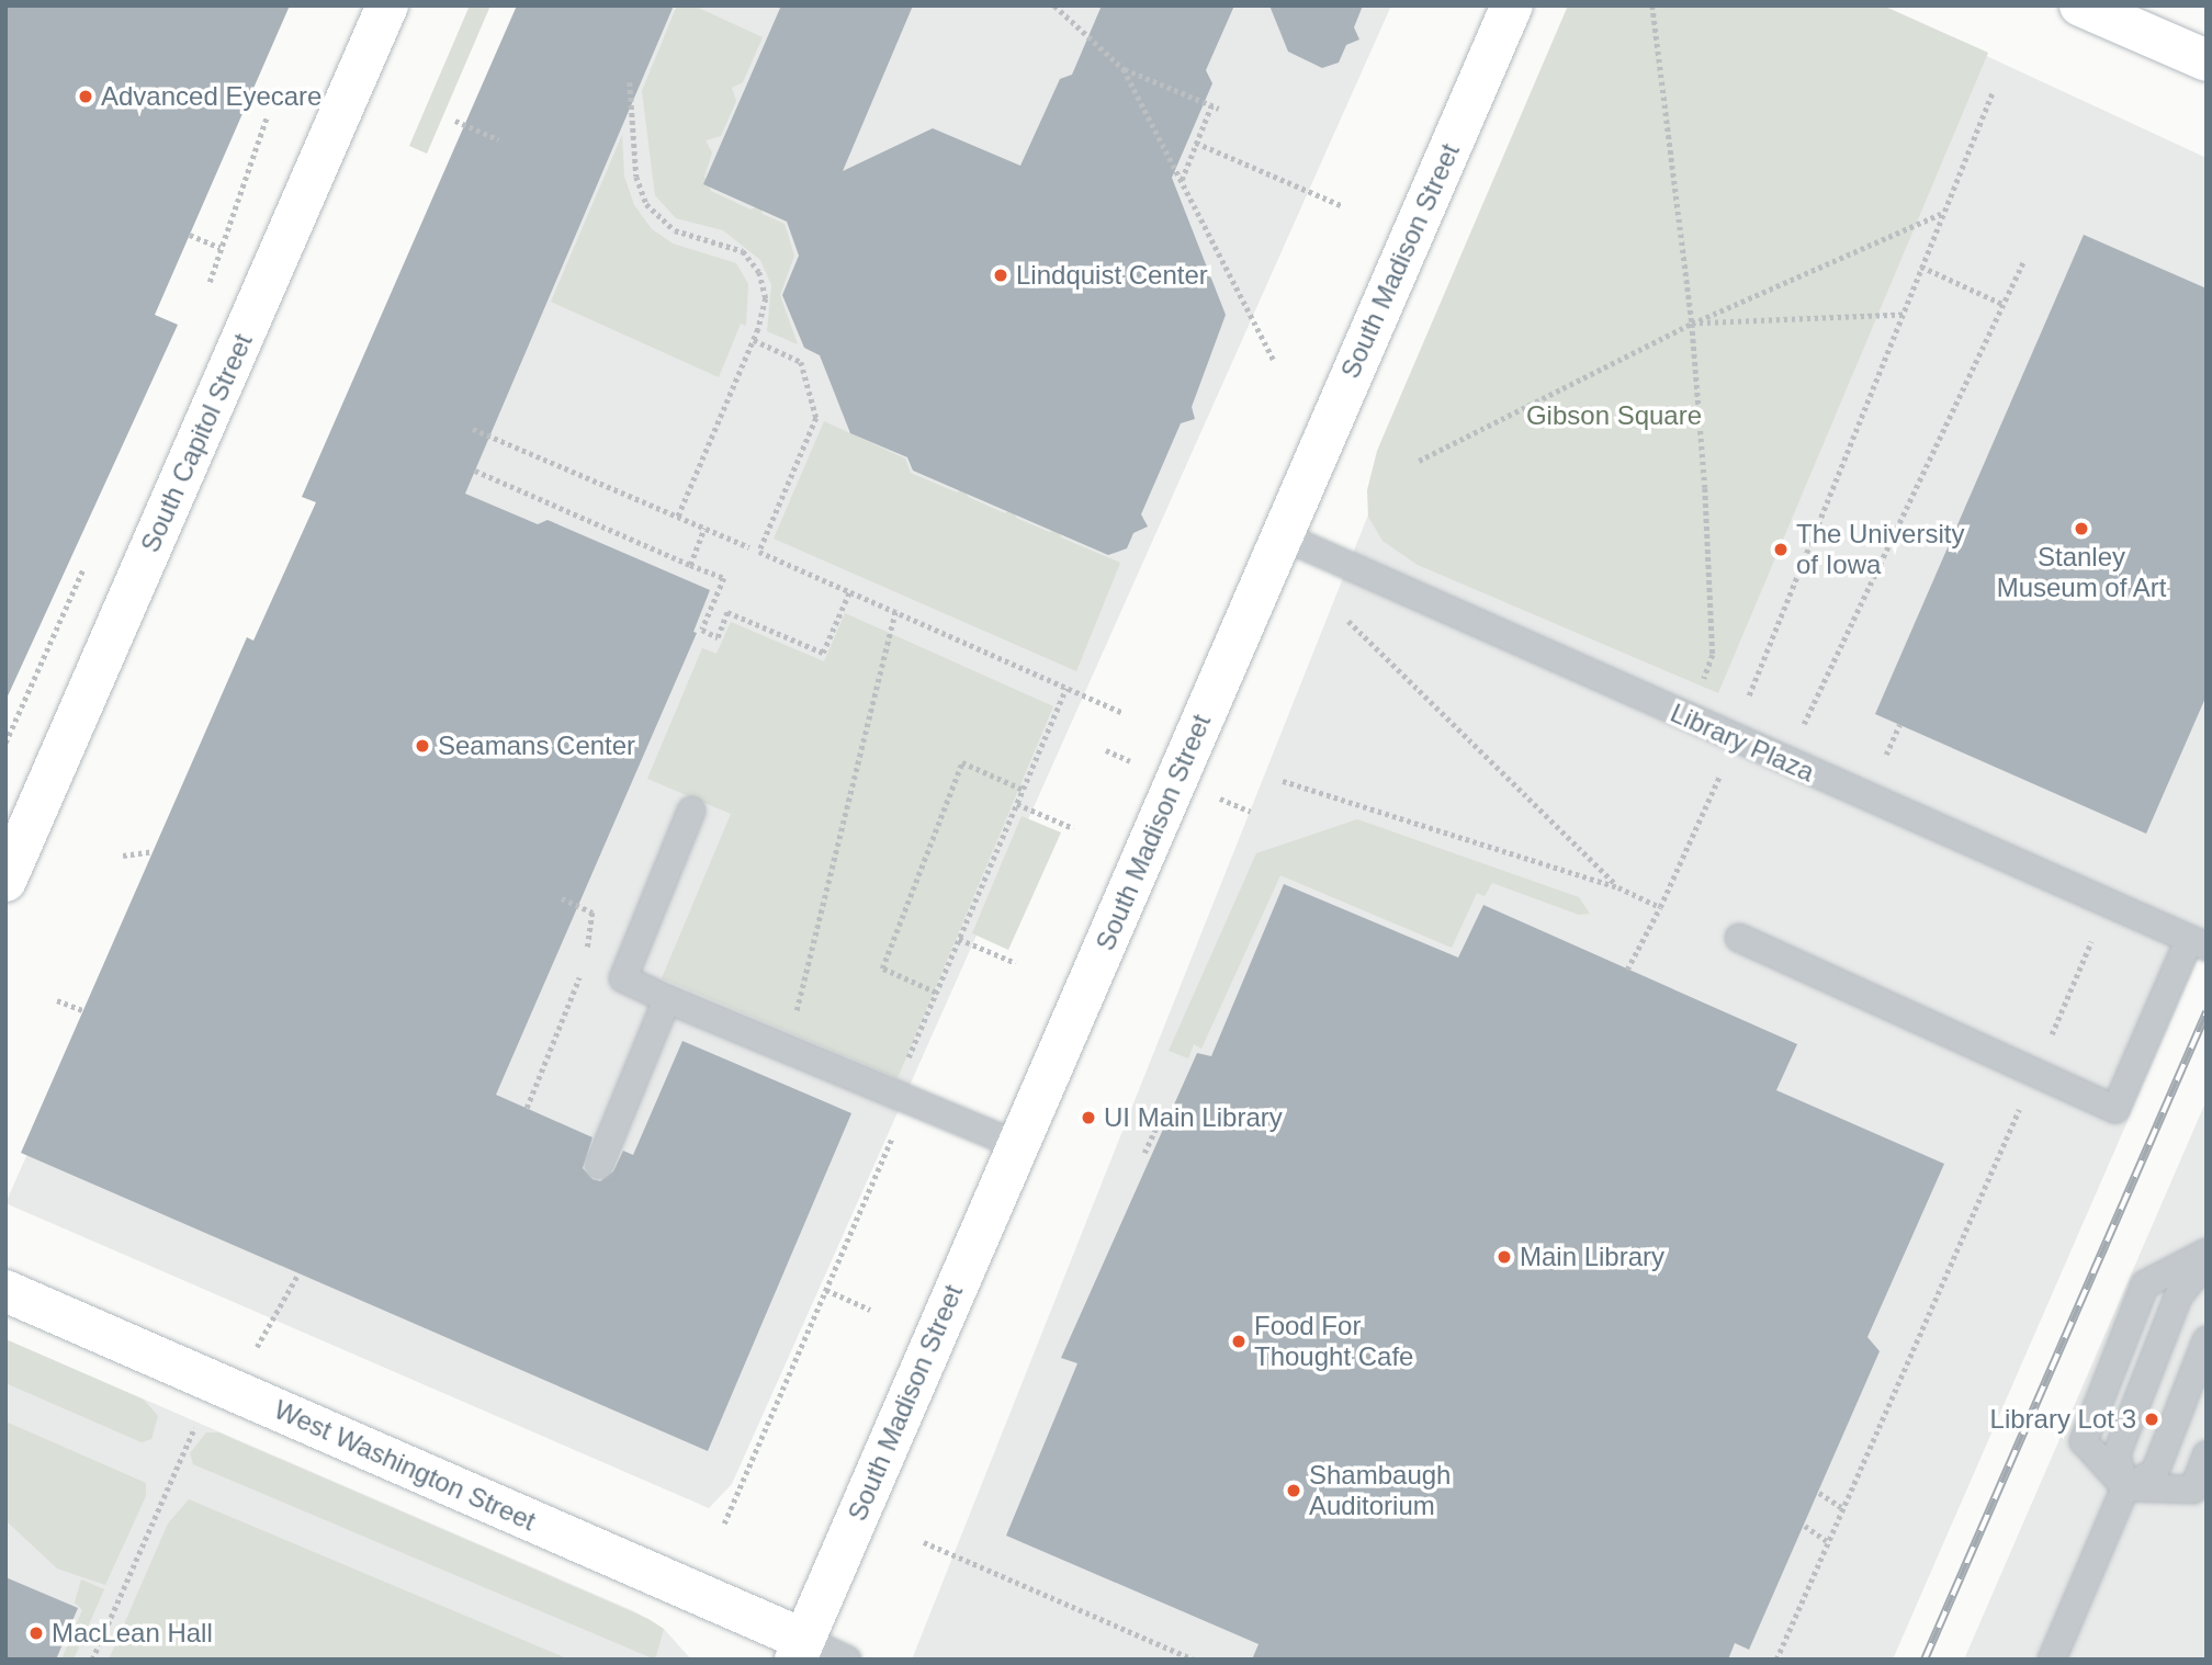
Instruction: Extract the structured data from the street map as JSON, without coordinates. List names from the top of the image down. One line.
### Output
{"streets":{"street":["South Madison Street","South Capitol Street","West Washington Street"],"lane":["Library Plaza"]},"crossings":[["South Madison Street","Library Plaza"],["South Madison Street","West Washington Street"]],"parks":["Gibson Square"],"places":["Advanced Eyecare","Lindquist Center","Stanley Museum of Art","The University of Iowa","Seamans Center","UI Main Library","Main Library","Food For Thought Cafe","Library Lot 3","Shambaugh Auditorium","MacLean Hall"]}
